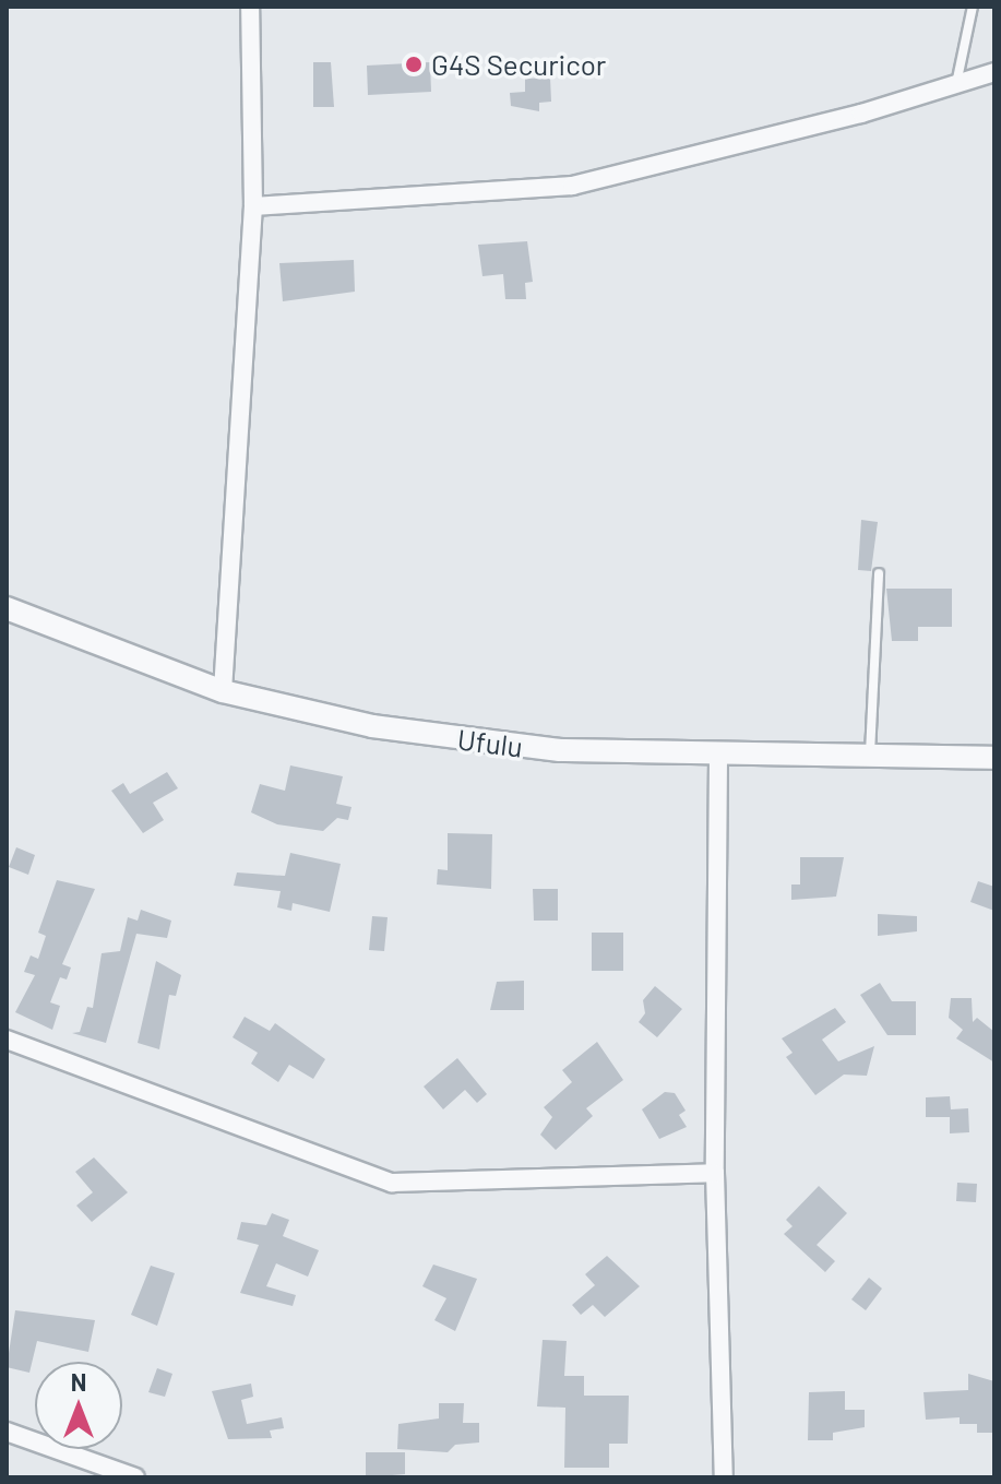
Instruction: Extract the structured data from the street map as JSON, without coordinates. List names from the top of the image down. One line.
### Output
{"streets":{"street":["Ufulu"]},"places":["G4S Securicor"],"north":"top"}
